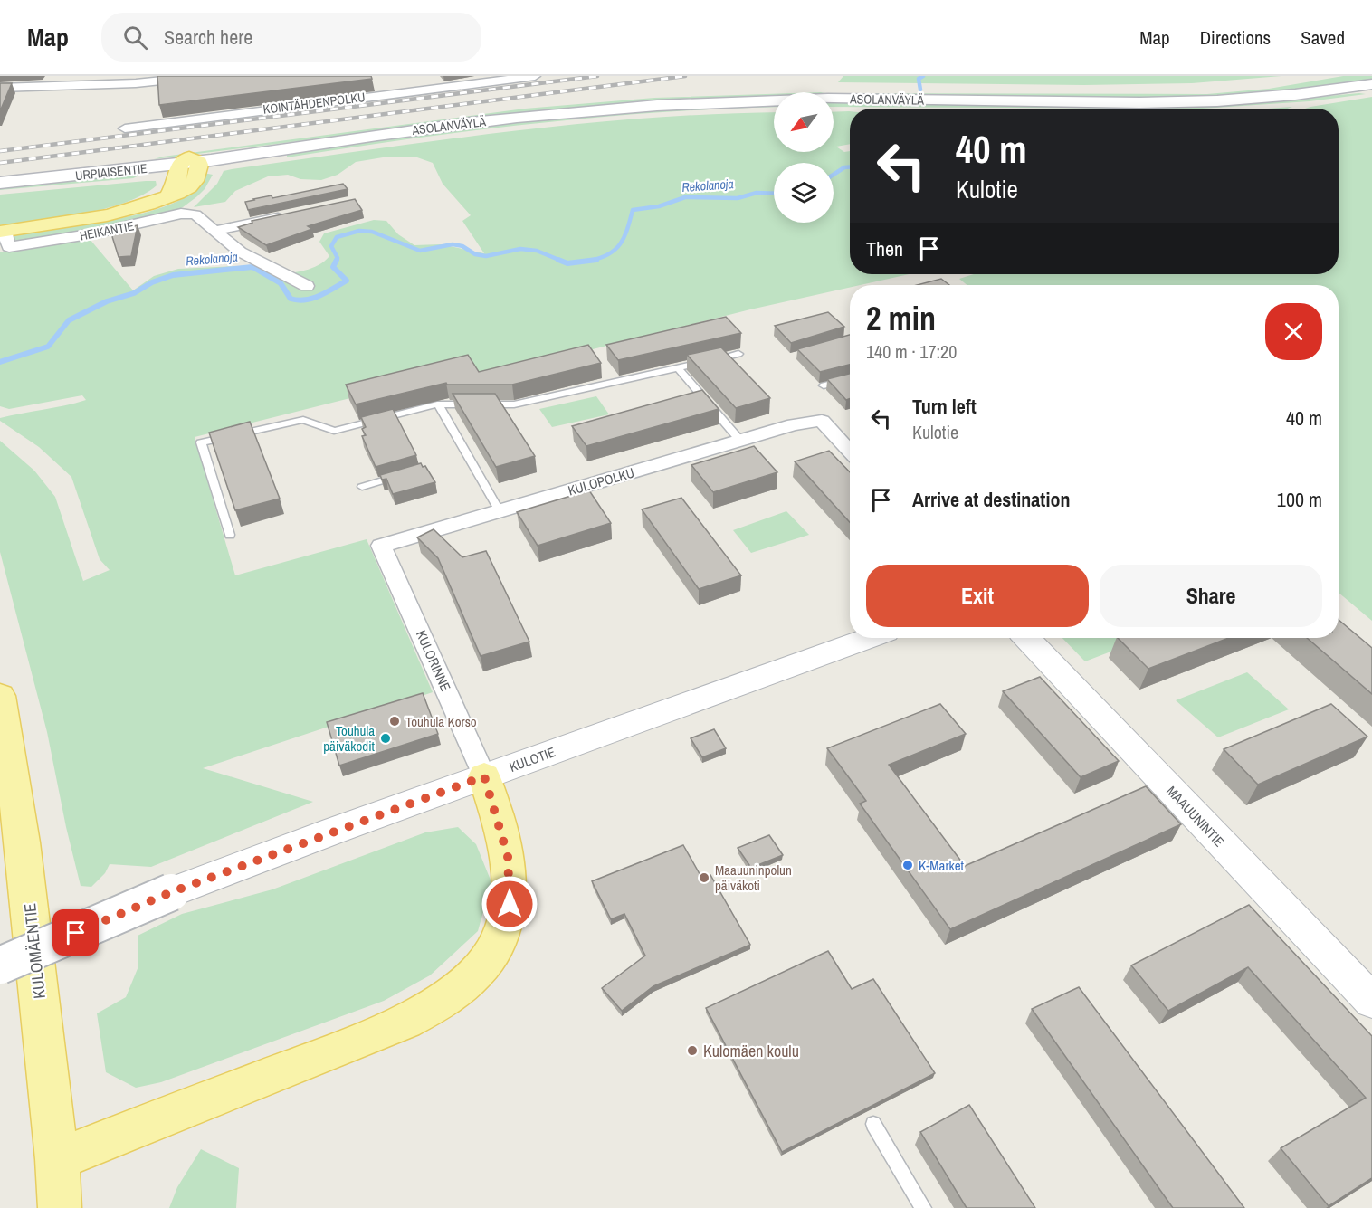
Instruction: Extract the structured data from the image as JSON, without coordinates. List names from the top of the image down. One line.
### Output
{"streets":{"main road":["ASOLANVÄYLÄ","URPIAISENTIE","KULOMÄENTIE"],"street":["KOINTÄHDENPOLKU","HEIKANTIE","KULOPOLKU","KULORINNE","KULOTIE","MAAUUNINTIE"]},"crossings":[["ASOLANVÄYLÄ","URPIAISENTIE"],["KULOPOLKU","KULORINNE"],["KULORINNE","KULOTIE"]],"water":["Rekolanoja"],"places":["Touhula Korso","Touhula päiväkodit","K-Market","Maauuninpolun päiväkoti","Kulomäen koulu"],"north":"bottom left","page":{"header":"Map","search":"Search here","nav":["Map","Directions","Saved"],"turn":["40 m","Kulotie"],"then":"Then","heading":["2 min","140 m · 17:20"],"list":[{"name":"Turn left","note":"Kulotie","value":"40 m"},{"name":"Arrive at destination","value":"100 m"}],"buttons":["Exit","Share"]}}
